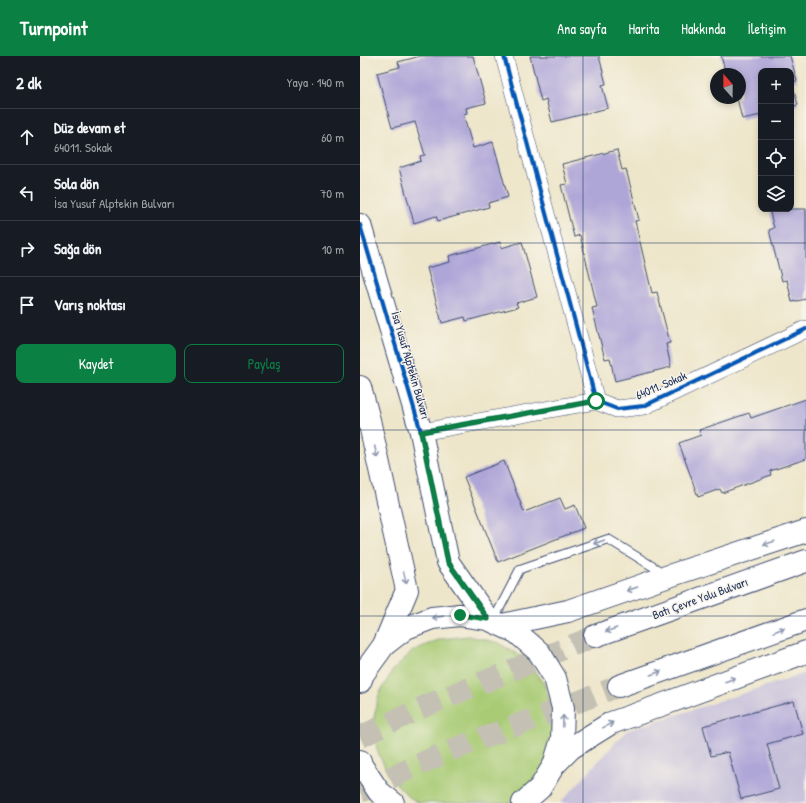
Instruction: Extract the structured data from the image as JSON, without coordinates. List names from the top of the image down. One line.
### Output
{"streets":{"main road":["İsa Yusuf Alptekin Bulvarı","Batı Çevre Yolu Bulvarı"],"street":["64011. Sokak"]},"north":"top","page":{"header":"Turnpoint","nav":["Ana sayfa","Harita","Hakkında","İletişim"],"heading":["2 dk","Yaya · 140 m"],"map_buttons":["+","−"],"list":[["Düz devam et","64011. Sokak","60 m"],["Sola dön","İsa Yusuf Alptekin Bulvarı","70 m"],["Sağa dön","10 m"],"Varış noktası"],"buttons":["Kaydet","Paylaş"]}}
